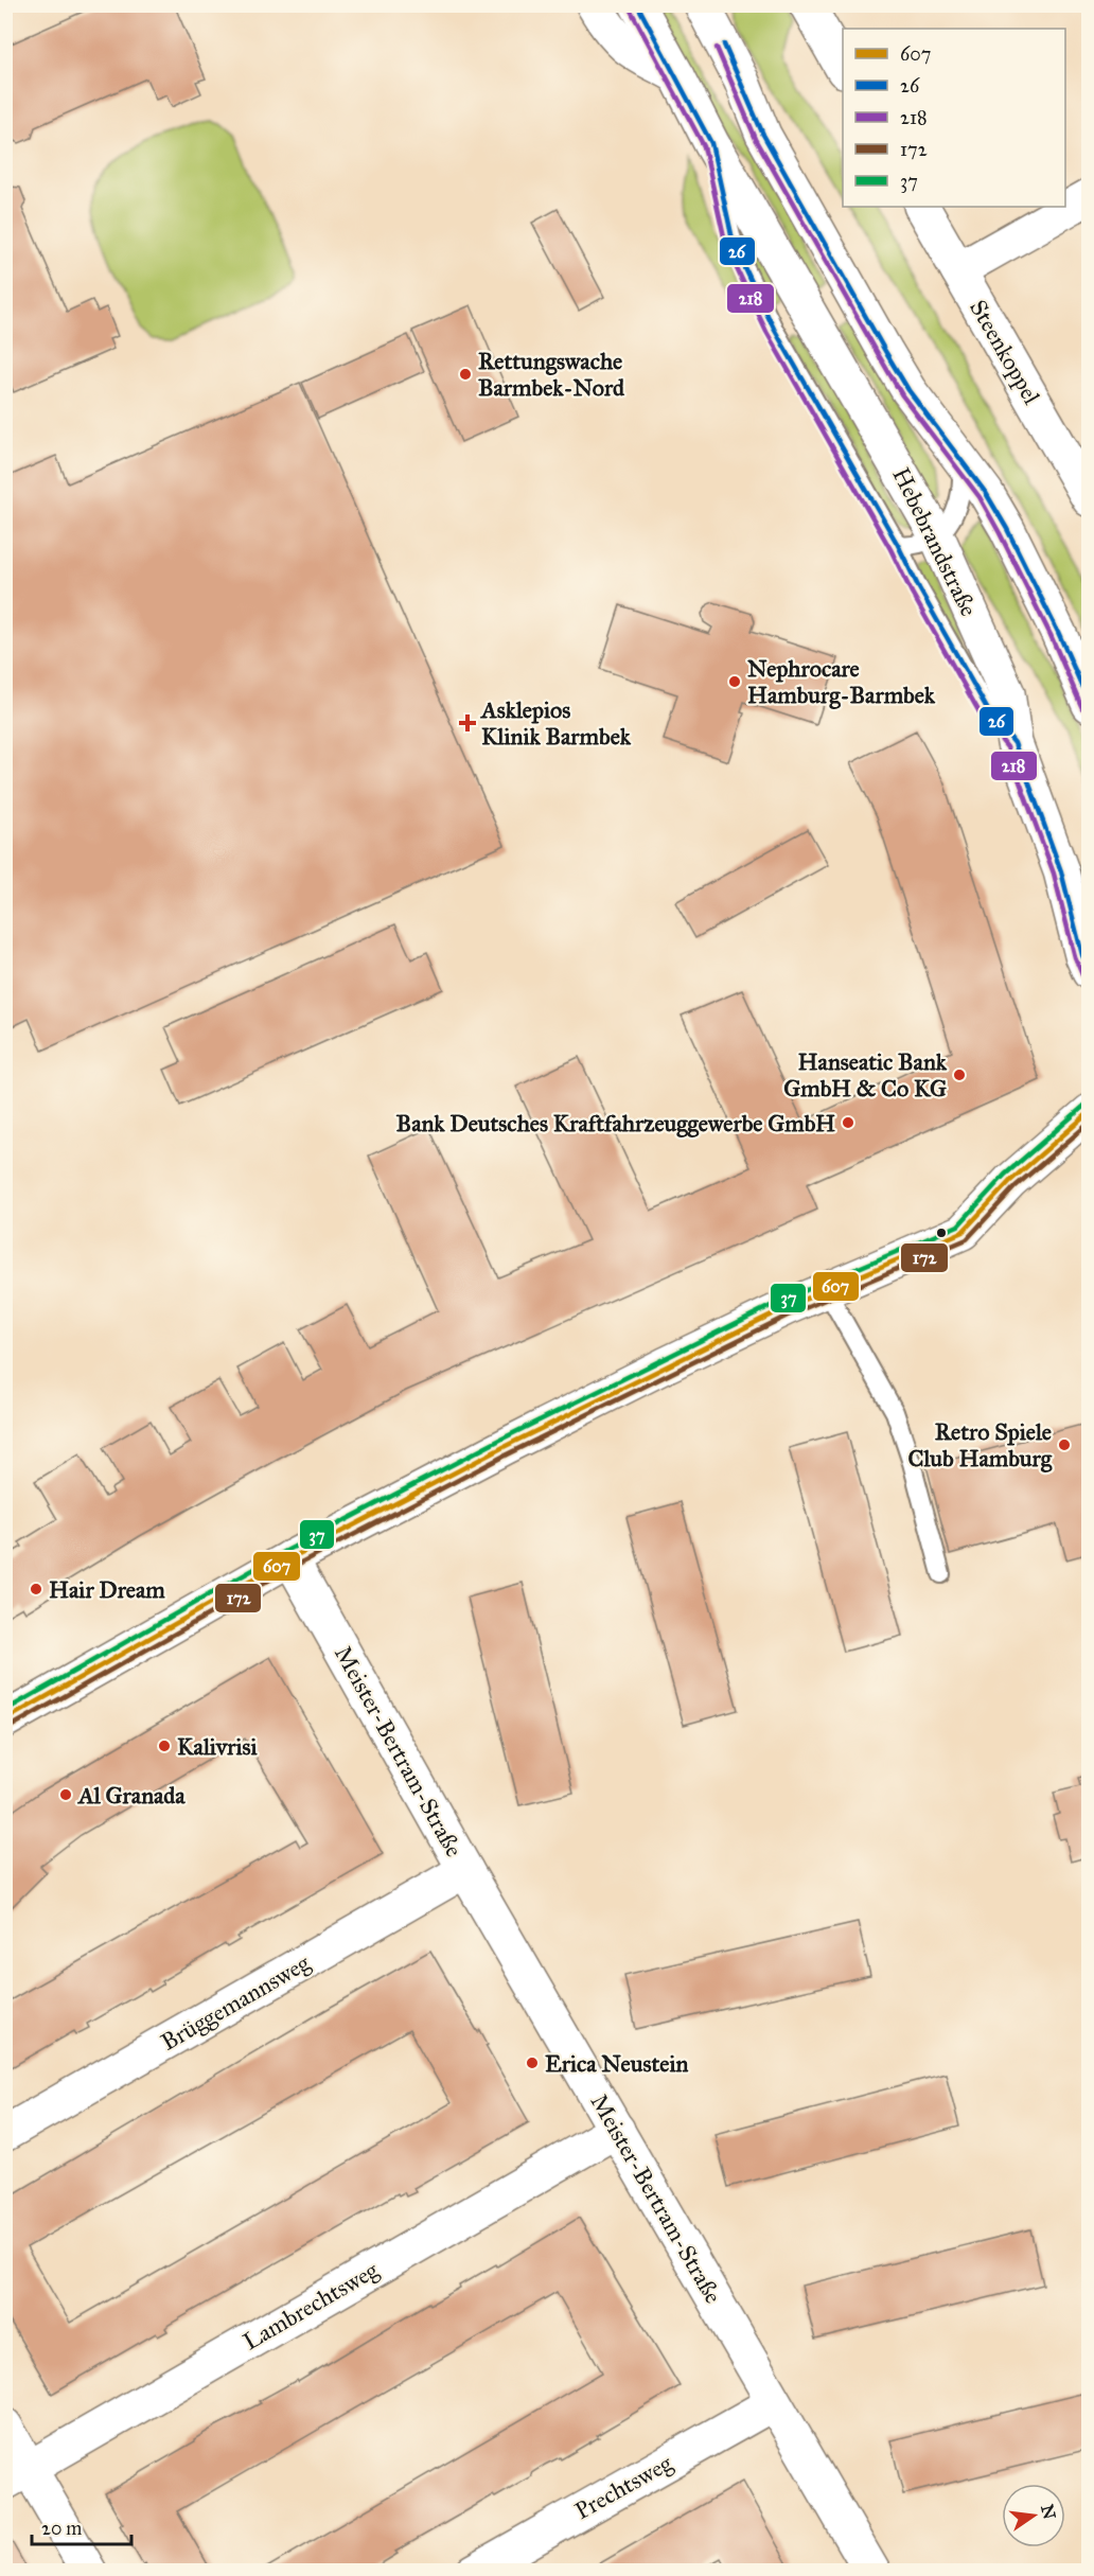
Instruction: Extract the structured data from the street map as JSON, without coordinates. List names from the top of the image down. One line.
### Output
{"streets":{"street":["Steenkoppel","Hebebrandstraße","Meister-Bertram-Straße","Brüggemannsweg","Lambrechtsweg","Prechtsweg"]},"crossings":[["Meister-Bertram-Straße","Brüggemannsweg"],["Meister-Bertram-Straße","Lambrechtsweg"],["Meister-Bertram-Straße","Prechtsweg"]],"places":{"other":["Rettungswache Barmbek-Nord","Nephrocare Hamburg-Barmbek","Hanseatic Bank GmbH & Co KG","Bank Deutsches Kraftfahrzeuggewerbe GmbH","Retro Spiele Club Hamburg","Hair Dream","Kalivrisi","Al Granada","Erica Neustein"],"health":["Asklepios Klinik Barmbek"]},"lines":["transit line 26","transit line 218","transit line 37","transit line 607","transit line 172"],"legend":["607","26","218","172","37"],"scale_bar":"20 m","north":"right"}
